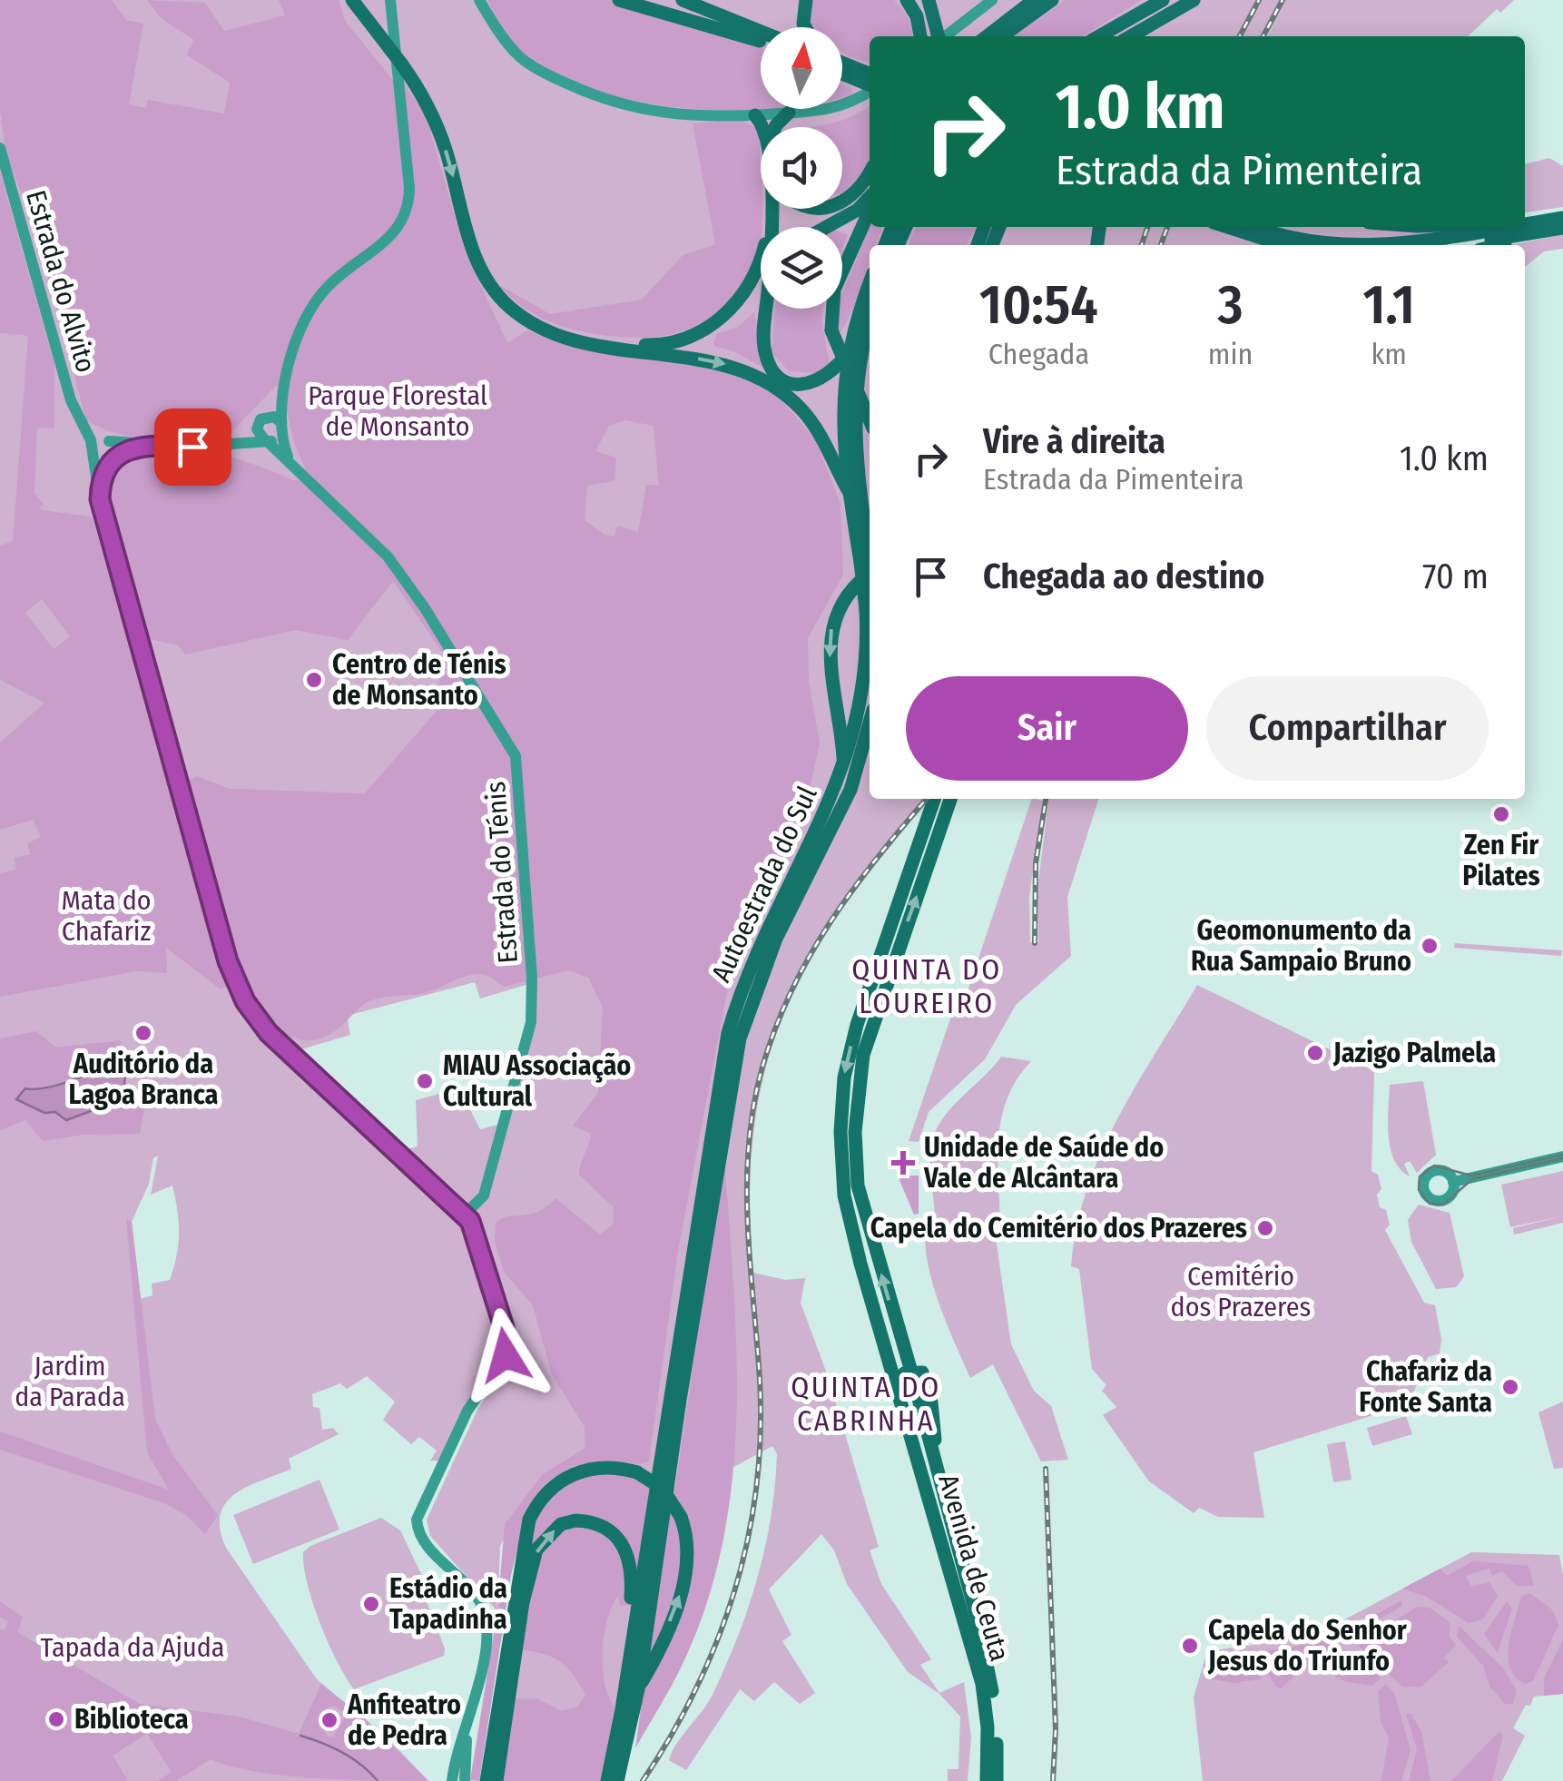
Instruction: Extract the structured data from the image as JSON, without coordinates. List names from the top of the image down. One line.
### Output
{"streets":{"highway":["Autoestrada do Sul","Avenida de Ceuta"],"street":["Estrada do Alvito","Estrada do Ténis"]},"crossings":[["Estrada do Alvito","Estrada do Ténis"]],"districts":["QUINTA DO LOUREIRO","QUINTA DO CABRINHA"],"parks":["Parque Florestal de Monsanto","Mata do Chafariz","Cemitério dos Prazeres","Jardim da Parada","Tapada da Ajuda"],"places":{"other":["Centro de Ténis de Monsanto","Zen Fir Pilates","Geomonumento da Rua Sampaio Bruno","Auditório da Lagoa Branca","Jazigo Palmela","MIAU Associação Cultural","Capela do Cemitério dos Prazeres","Chafariz da Fonte Santa","Estádio da Tapadinha","Capela do Senhor Jesus do Triunfo","Biblioteca","Anfiteatro de Pedra"],"health":["Unidade de Saúde do Vale de Alcântara"]},"north":"top","page":{"turn":["1.0 km","Estrada da Pimenteira"],"eta":["10:54","Chegada","3","min","1.1","km"],"list":[{"name":"Vire à direita","note":"Estrada da Pimenteira","value":"1.0 km"},{"name":"Chegada ao destino","value":"70 m"}],"buttons":["Sair","Compartilhar"]}}
